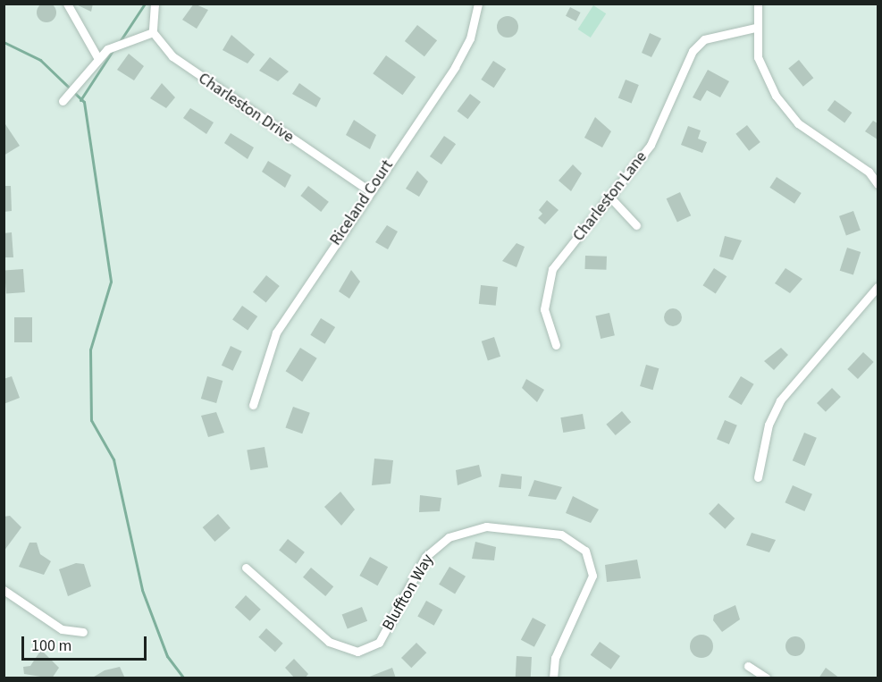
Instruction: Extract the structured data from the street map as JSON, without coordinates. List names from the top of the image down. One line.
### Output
{"streets":{"street":["Charleston Drive","Charleston Lane","Riceland Court","Bluffton Way"]},"crossings":[["Charleston Drive","Riceland Court"]],"scale_bar":"100 m"}
